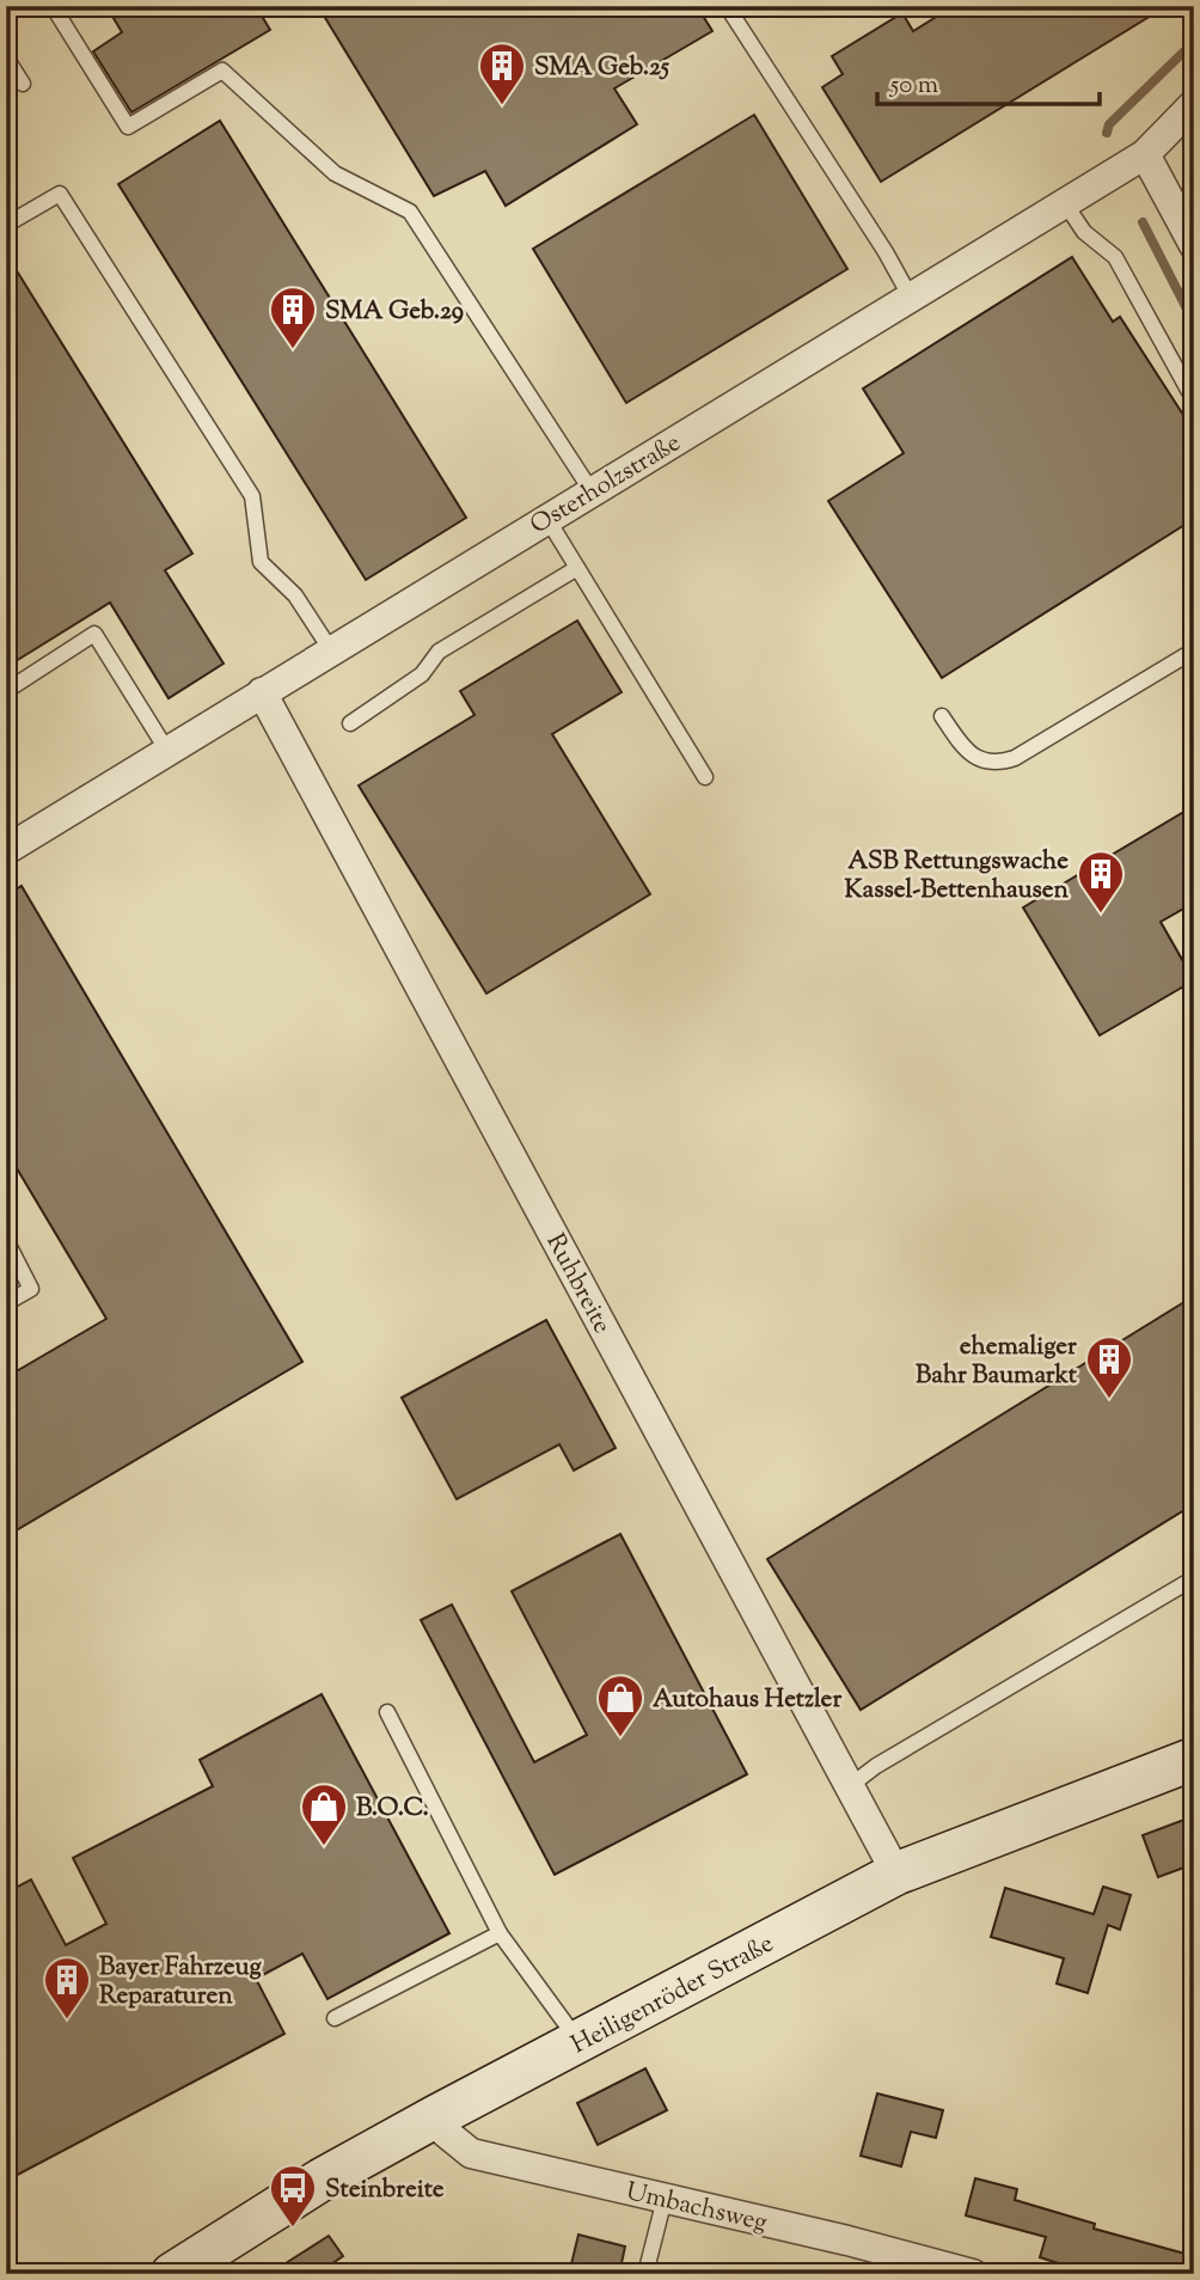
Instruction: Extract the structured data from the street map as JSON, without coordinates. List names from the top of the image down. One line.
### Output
{"streets":{"street":["Osterholzstraße","Ruhbreite","Heiligenröder Straße","Umbachsweg"]},"crossings":[["Osterholzstraße","Ruhbreite"],["Ruhbreite","Heiligenröder Straße"],["Heiligenröder Straße","Umbachsweg"]],"places":{"building":["SMA Geb.25","SMA Geb.29","ASB Rettungswache Kassel-Bettenhausen","ehemaliger Bahr Baumarkt","Bayer Fahrzeug Reparaturen"],"shop":["Autohaus Hetzler","B.O.C."],"bus stop":["Steinbreite"]},"scale_bar":"50 m"}
